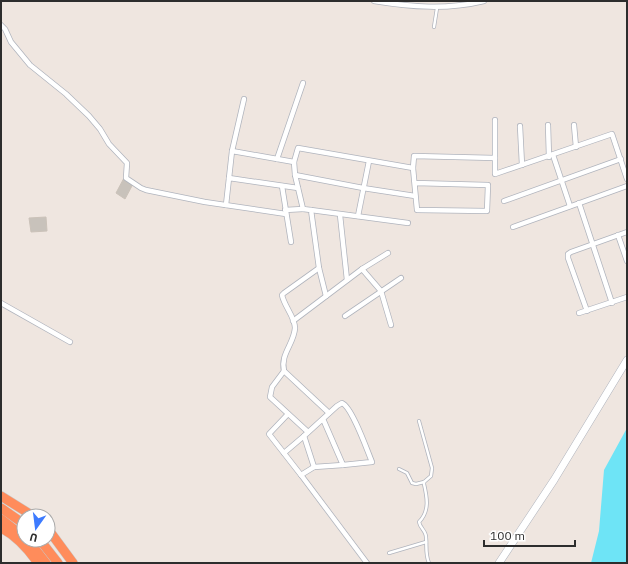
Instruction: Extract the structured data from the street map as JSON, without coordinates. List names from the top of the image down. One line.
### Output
{"scale_bar":"100 m","north":"bottom"}
